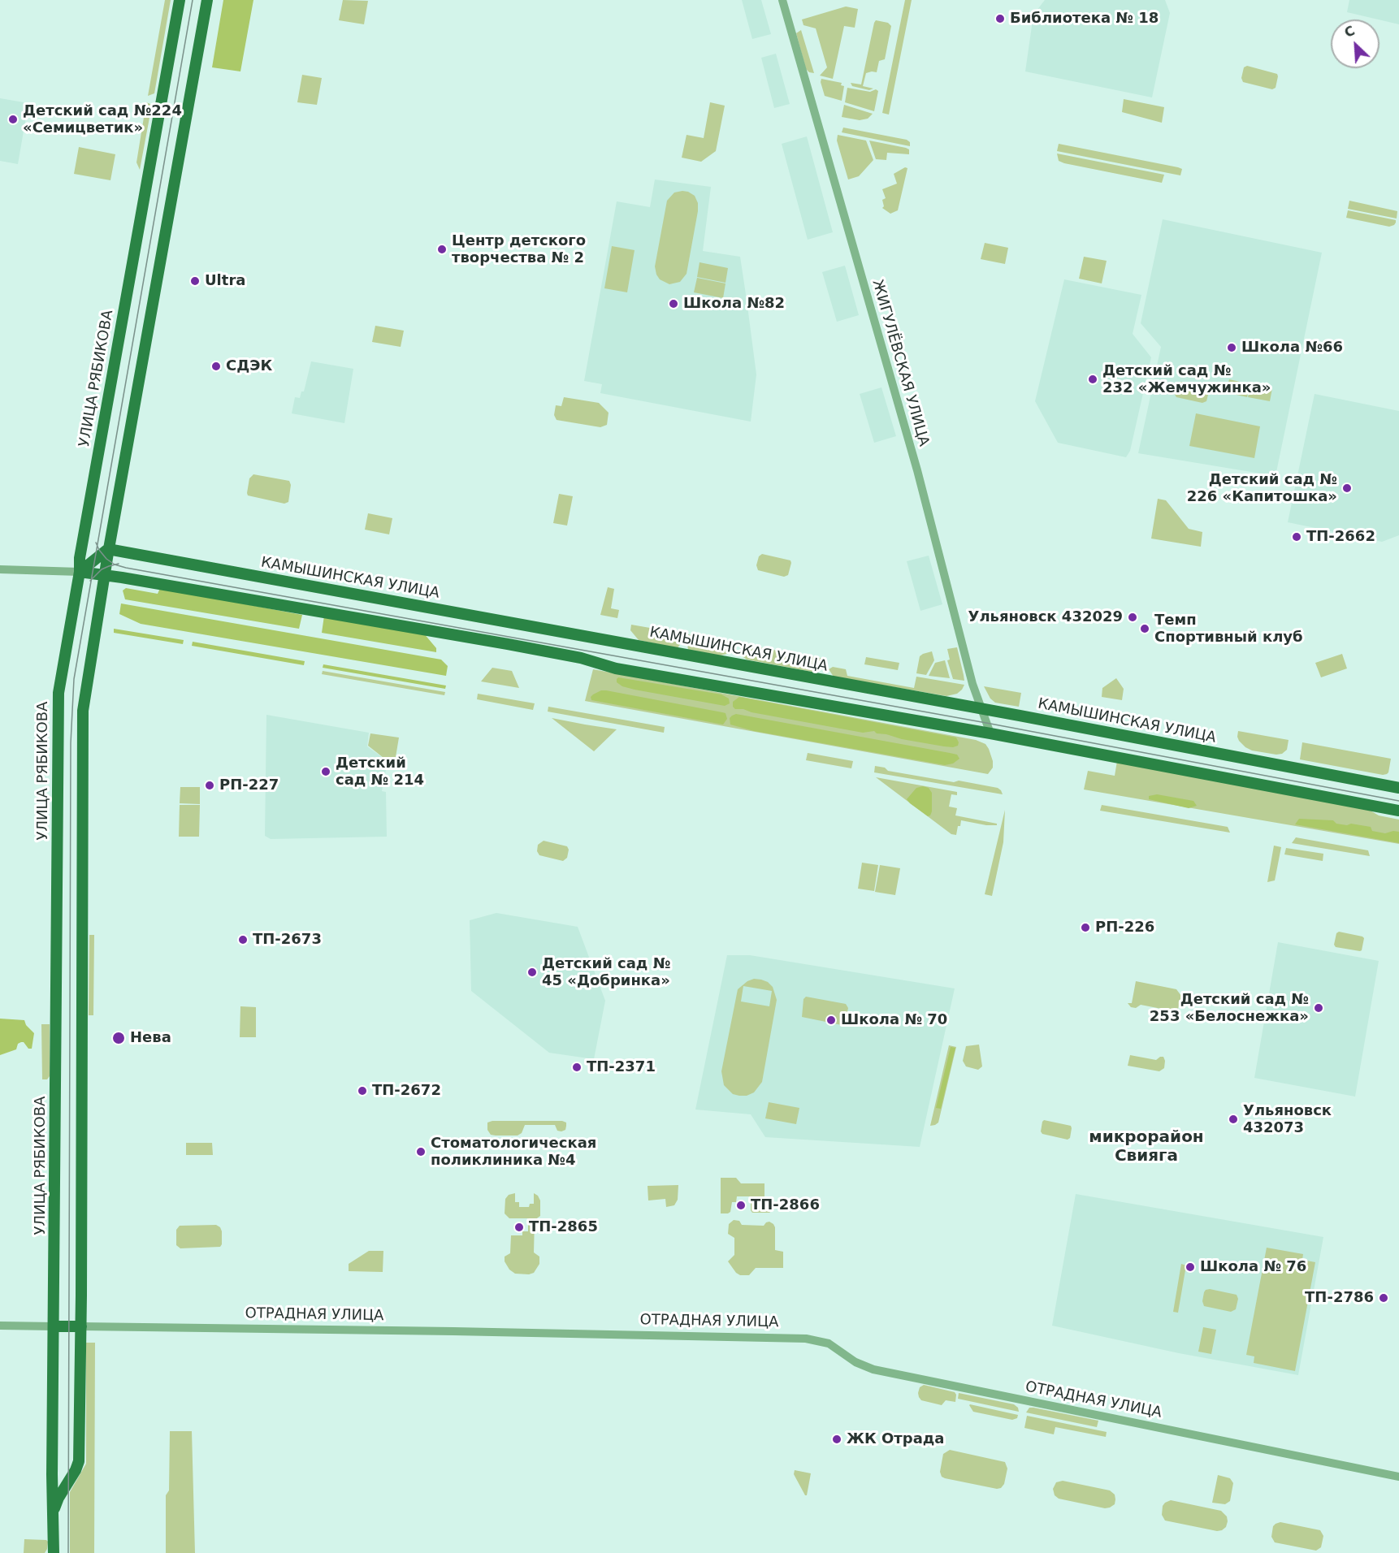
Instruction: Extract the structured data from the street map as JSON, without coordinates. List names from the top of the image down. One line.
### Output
{"streets":{"main road":["УЛИЦА РЯБИКОВА","КАМЫШИНСКАЯ УЛИЦА","ОТРАДНАЯ УЛИЦА"],"street":["ЖИГУЛЁВСКАЯ УЛИЦА"]},"crossings":[["ЖИГУЛЁВСКАЯ УЛИЦА","КАМЫШИНСКАЯ УЛИЦА"],["УЛИЦА РЯБИКОВА","ОТРАДНАЯ УЛИЦА"]],"districts":["микрорайон Свияга"],"places":["Библиотека № 18","Детский сад №224 «Семицветик»","Центр детского творчества № 2","Ultra","Школа №82","Школа №66","СДЭК","Детский сад № 232 «Жемчужинка»","Детский сад № 226 «Капитошка»","ТП-2662","Ульяновск 432029","Темп Спортивный клуб","Детский сад № 214","РП-227","РП-226","ТП-2673","Детский сад № 45 «Добринка»","Детский сад № 253 «Белоснежка»","Школа № 70","Нева","ТП-2371","ТП-2672","Ульяновск 432073","Стоматологическая поликлиника №4","ТП-2866","ТП-2865","Школа № 76","ТП-2786","ЖК Отрада"],"north":"top left"}
